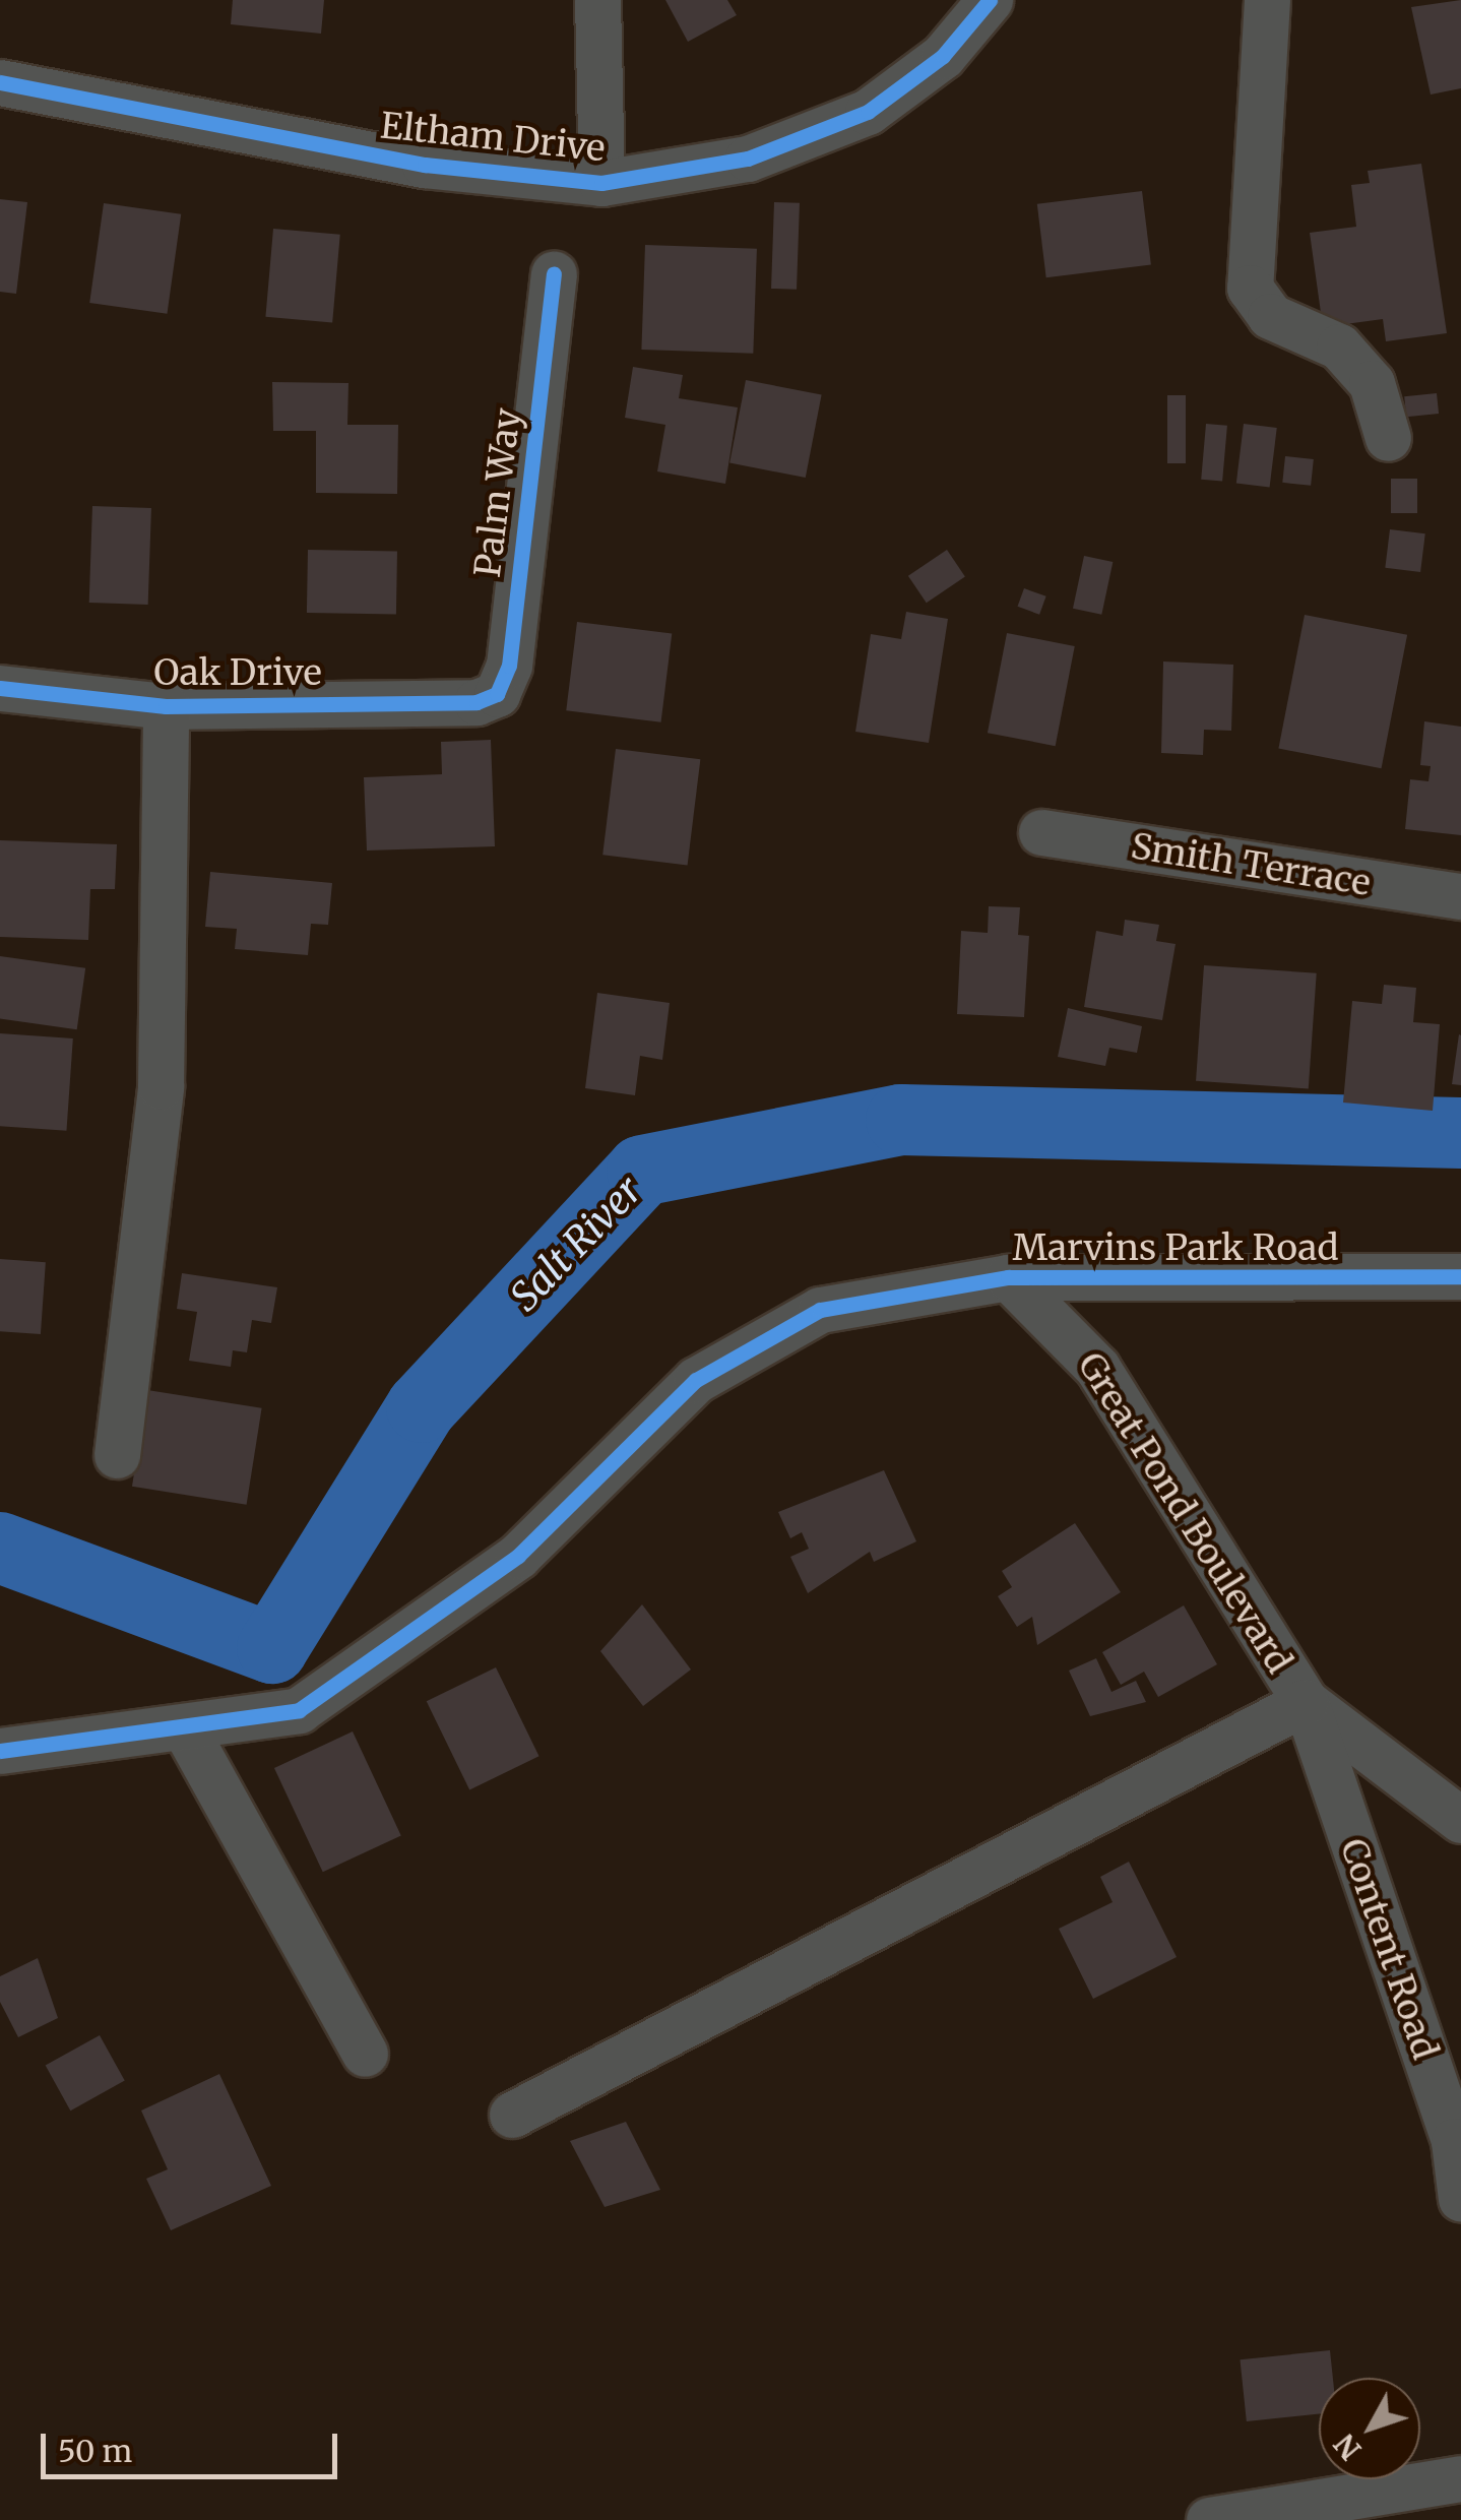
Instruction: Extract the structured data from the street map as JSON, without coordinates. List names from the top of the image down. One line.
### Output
{"streets":{"street":["Eltham Drive","Palm Way","Oak Drive","Smith Terrace","Marvins Park Road","Great Pond Boulevard","Content Road"]},"crossings":[["Palm Way","Oak Drive"],["Marvins Park Road","Great Pond Boulevard"],["Great Pond Boulevard","Content Road"]],"water":["Salt River"],"scale_bar":"50 m","north":"bottom left"}
